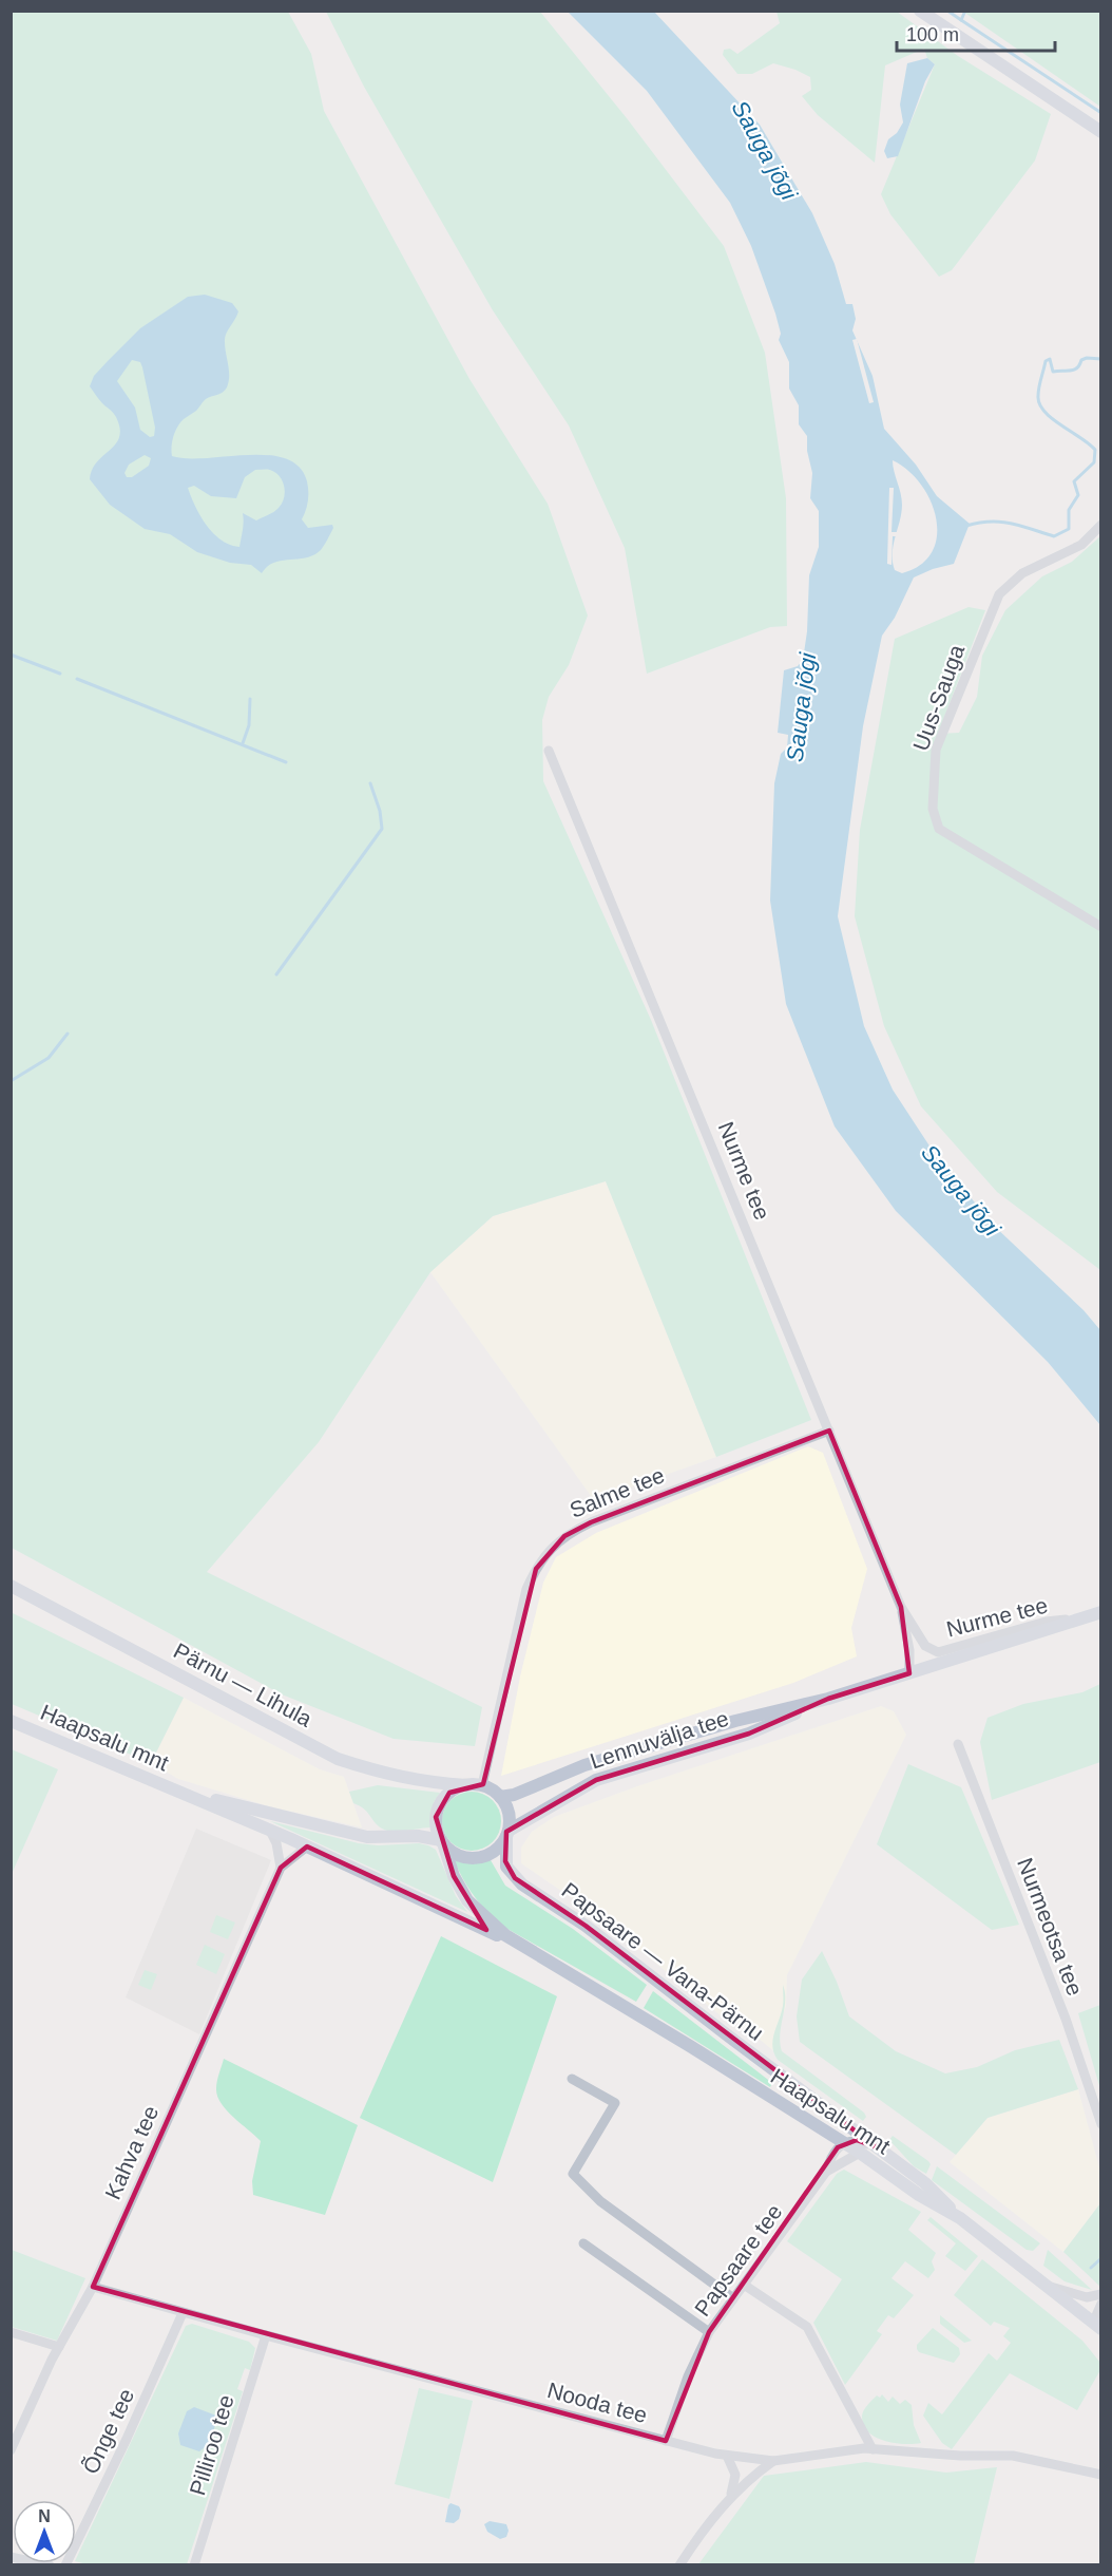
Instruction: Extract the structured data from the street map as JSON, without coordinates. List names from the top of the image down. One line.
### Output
{"streets":{"main road":["Pärnu — Lihula","Haapsalu mnt","Lennuvälja tee","Papsaare — Vana-Pärnu"],"street":["Uus-Sauga","Nurme tee","Salme tee","Nurmeotsa tee","Kahva tee","Papsaare tee","Nooda tee","Õnge tee","Pilliroo tee"]},"crossings":[["Nurme tee","Salme tee"],["Nurme tee","Lennuvälja tee"],["Salme tee","Pärnu — Lihula"],["Salme tee","Lennuvälja tee"],["Salme tee","Papsaare — Vana-Pärnu"],["Pärnu — Lihula","Lennuvälja tee"],["Pärnu — Lihula","Papsaare — Vana-Pärnu"],["Haapsalu mnt","Papsaare — Vana-Pärnu"],["Haapsalu mnt","Papsaare tee"],["Lennuvälja tee","Papsaare — Vana-Pärnu"],["Kahva tee","Nooda tee"],["Papsaare tee","Nooda tee"],["Nooda tee","Õnge tee"],["Nooda tee","Pilliroo tee"]],"water":["Sauga jõgi"],"scale_bar":"100 m","north":"top"}
